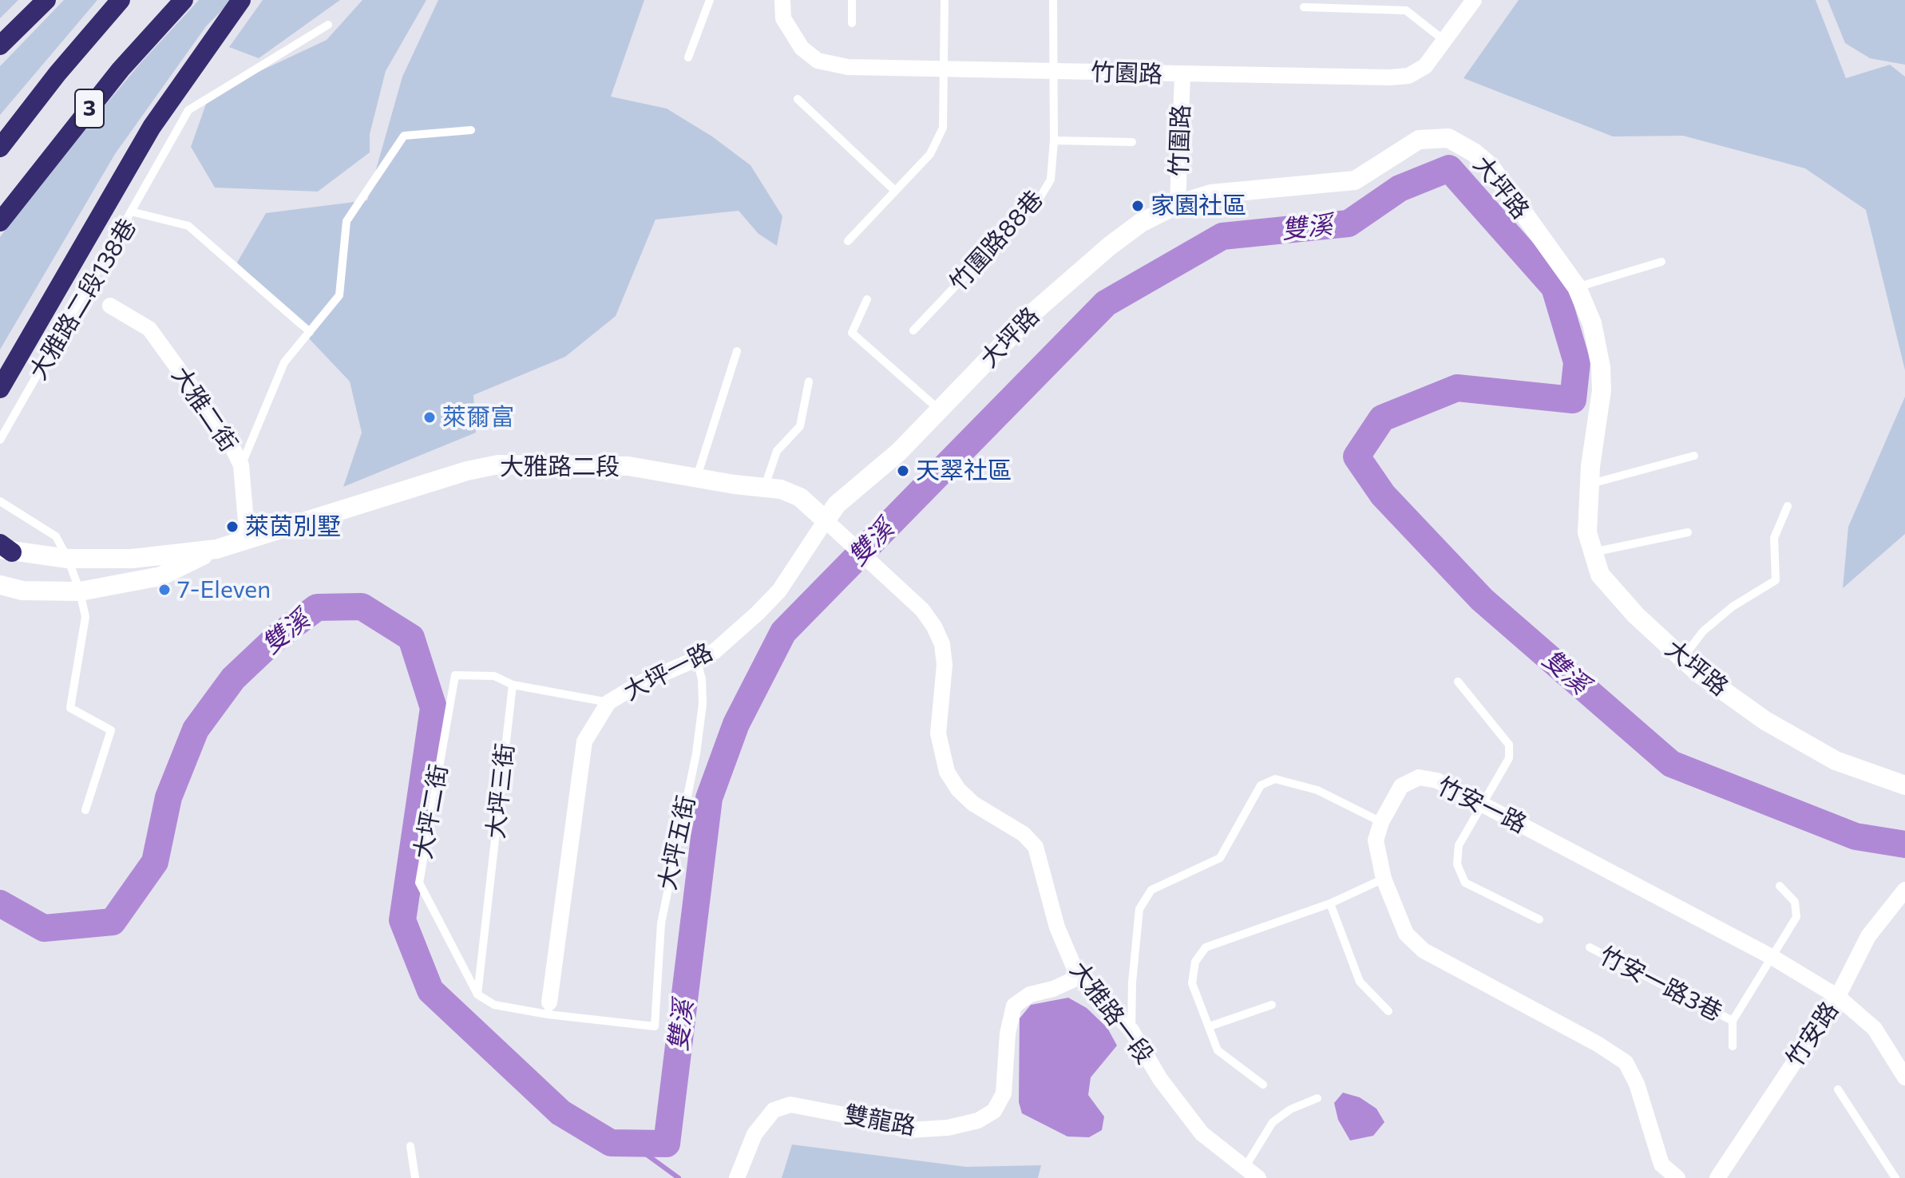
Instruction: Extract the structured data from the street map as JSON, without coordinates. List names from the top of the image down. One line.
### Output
{"streets":{"highway":["3"],"street":["竹園路","竹圍路","大坪路","大雅二街","大雅路二段","大坪一路","竹安一路","大雅路一段","竹安路","雙龍路"],"lane":["竹圍路88巷","大雅路二段138巷","大坪三街","大坪二街","大坪五街","竹安一路3巷"]},"crossings":[["竹園路","竹圍路"],["竹園路","竹圍路88巷"],["竹圍路","大坪路"],["大坪路","大雅路二段"],["大坪路","大坪一路"],["大坪路","大雅路一段"],["大雅二街","大雅路二段"],["大雅路二段","大坪一路"],["大雅路二段","大雅路一段"],["大坪一路","大坪五街"],["大坪一路","大雅路一段"],["大坪三街","大坪二街"],["竹安一路","竹安一路3巷"],["竹安一路","竹安路"],["大雅路一段","雙龍路"]],"water":["雙溪"],"places":["家園社區","萊爾富","天翠社區","萊茵別墅","7-Eleven"]}
